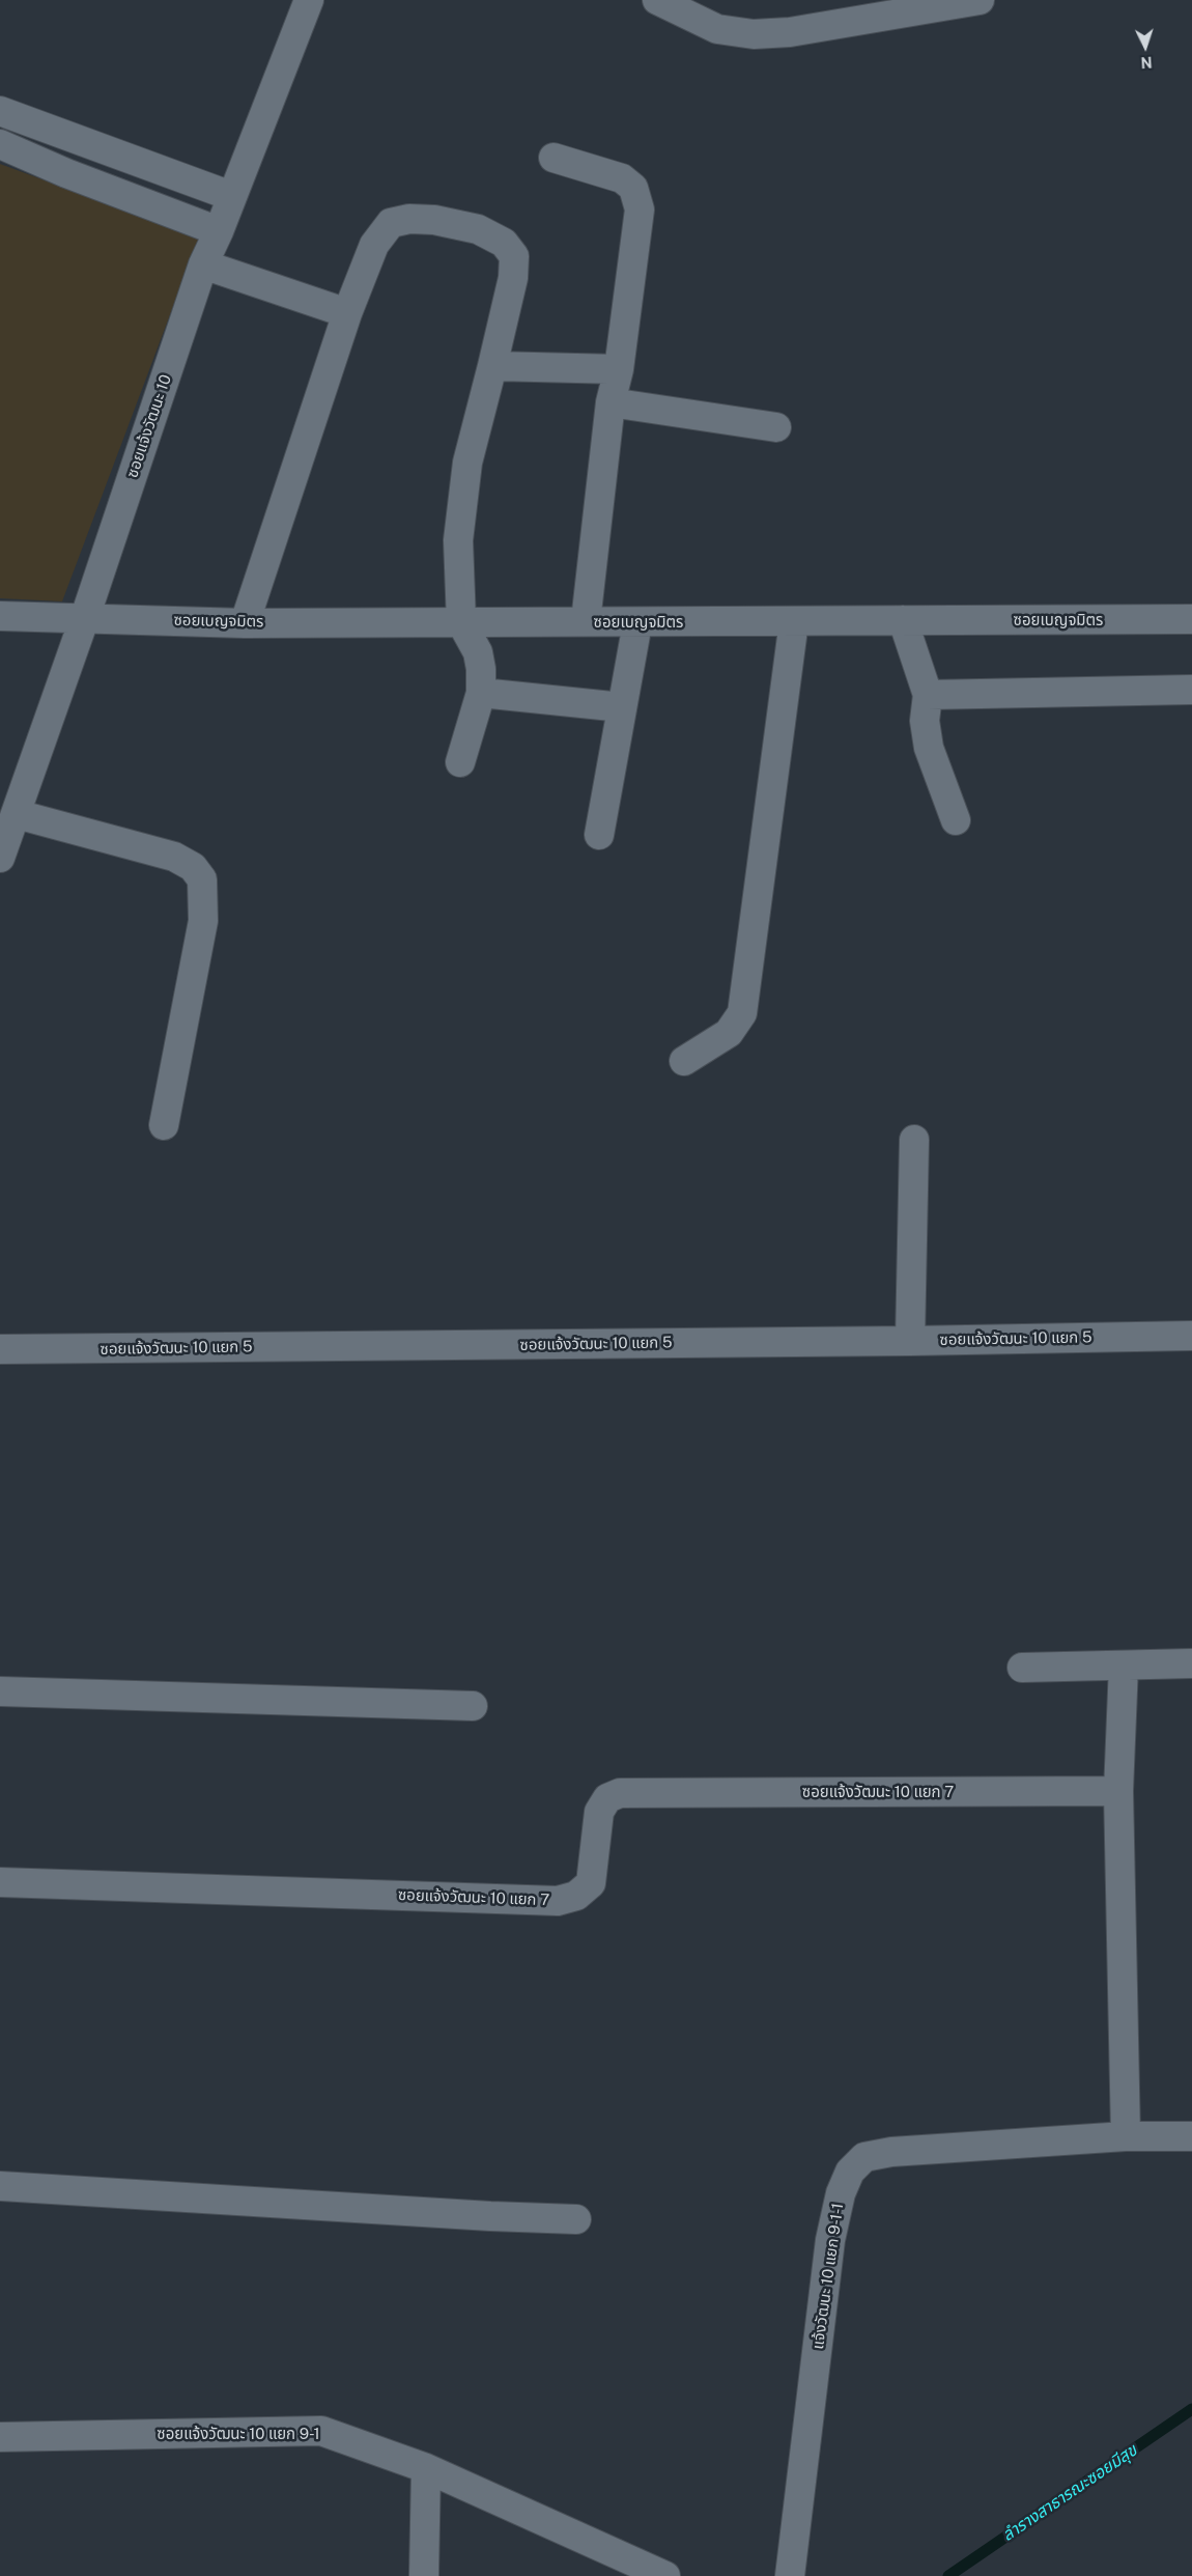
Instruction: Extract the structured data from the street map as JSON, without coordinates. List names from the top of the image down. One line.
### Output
{"streets":{"street":["ซอยแจ้งวัฒนะ 10","ซอยเบญจมิตร","ซอยแจ้งวัฒนะ 10 แยก 5","ซอยแจ้งวัฒนะ 10 แยก 7","แจ้งวัฒนะ 10 แยก 9-1-1","ซอยแจ้งวัฒนะ 10 แยก 9-1"]},"crossings":[["ซอยแจ้งวัฒนะ 10","ซอยเบญจมิตร"]],"water":["ลำรางสาธารณะซอยมีสุข"],"north":"bottom"}
